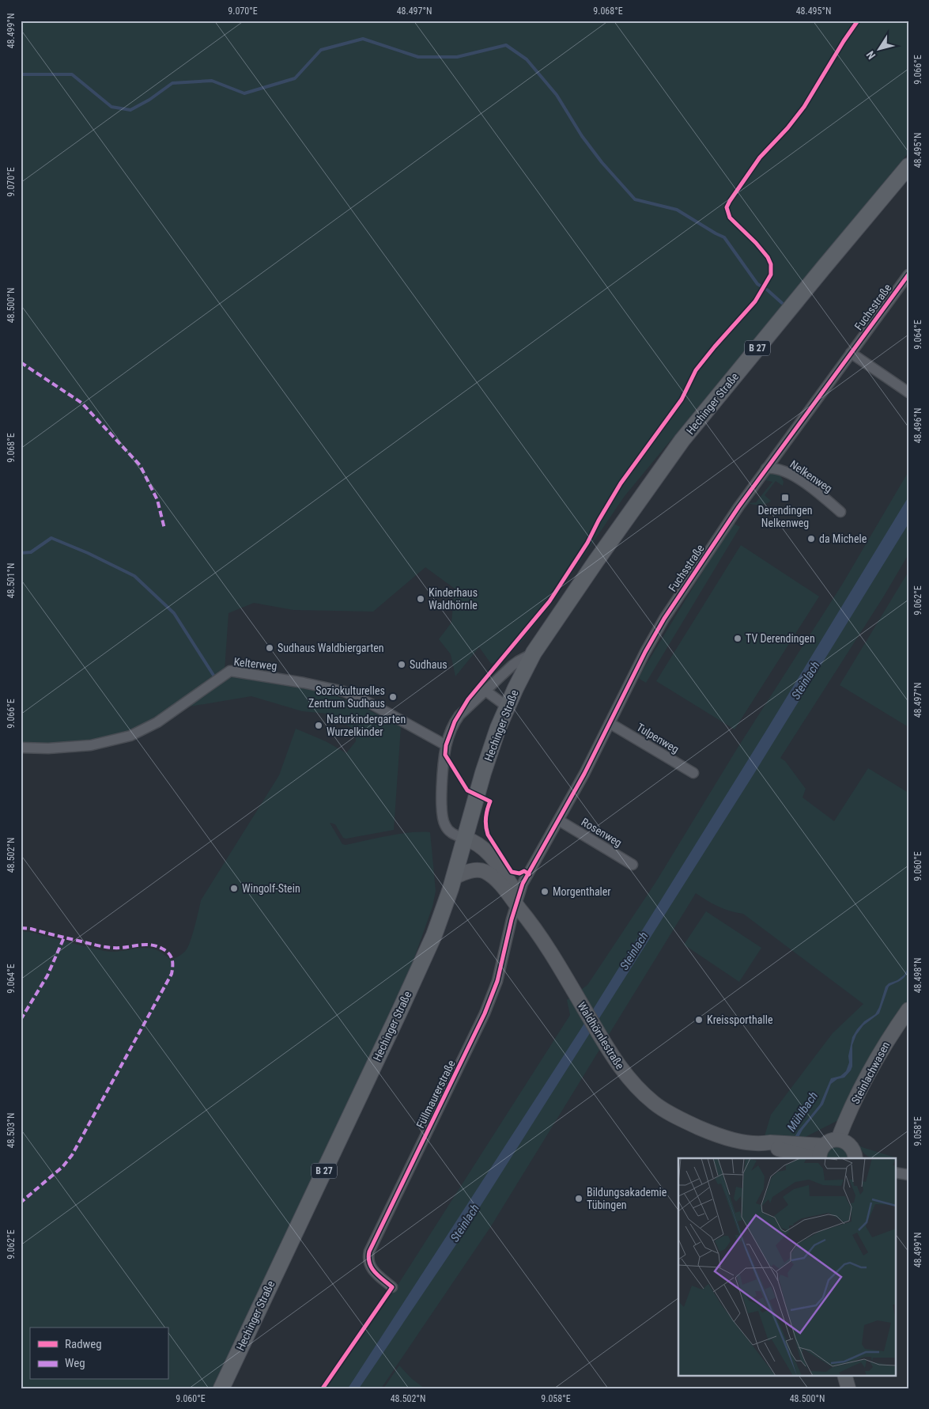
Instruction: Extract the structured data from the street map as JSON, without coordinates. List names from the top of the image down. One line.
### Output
{"streets":{"main road":["B 27","Hechinger Straße"],"street":["Fuchsstraße","Nelkenweg","Kelterweg","Tulpenweg","Rosenweg","Waldhörnlestraße","Steinlachwasen","Füllmaurerstraße"]},"crossings":[["Fuchsstraße","Nelkenweg"],["Fuchsstraße","Tulpenweg"],["Fuchsstraße","Rosenweg"],["Fuchsstraße","Waldhörnlestraße"],["Fuchsstraße","Füllmaurerstraße"],["Hechinger Straße","Kelterweg"],["Hechinger Straße","Waldhörnlestraße"],["Waldhörnlestraße","Füllmaurerstraße"]],"water":["Steinlach","Mühlbach"],"places":{"transit":["Derendingen Nelkenweg"],"other":["da Michele","Kinderhaus Waldhörnle","TV Derendingen","Sudhaus Waldbiergarten","Sudhaus","Soziokulturelles Zentrum Sudhaus","Naturkindergarten Wurzelkinder","Wingolf-Stein","Morgenthaler","Kreissporthalle","Bildungsakademie Tübingen"]},"legend":["Radweg","Weg"],"north":"bottom left","coordinates":["9.070°E","48.497°N","9.068°E","48.495°N","48.499°N","9.066°E","48.500°N","9.064°E","48.496°N","48.501°N","9.062°E","48.502°N","9.060°E","48.498°N","48.503°N","9.058°E"]}
